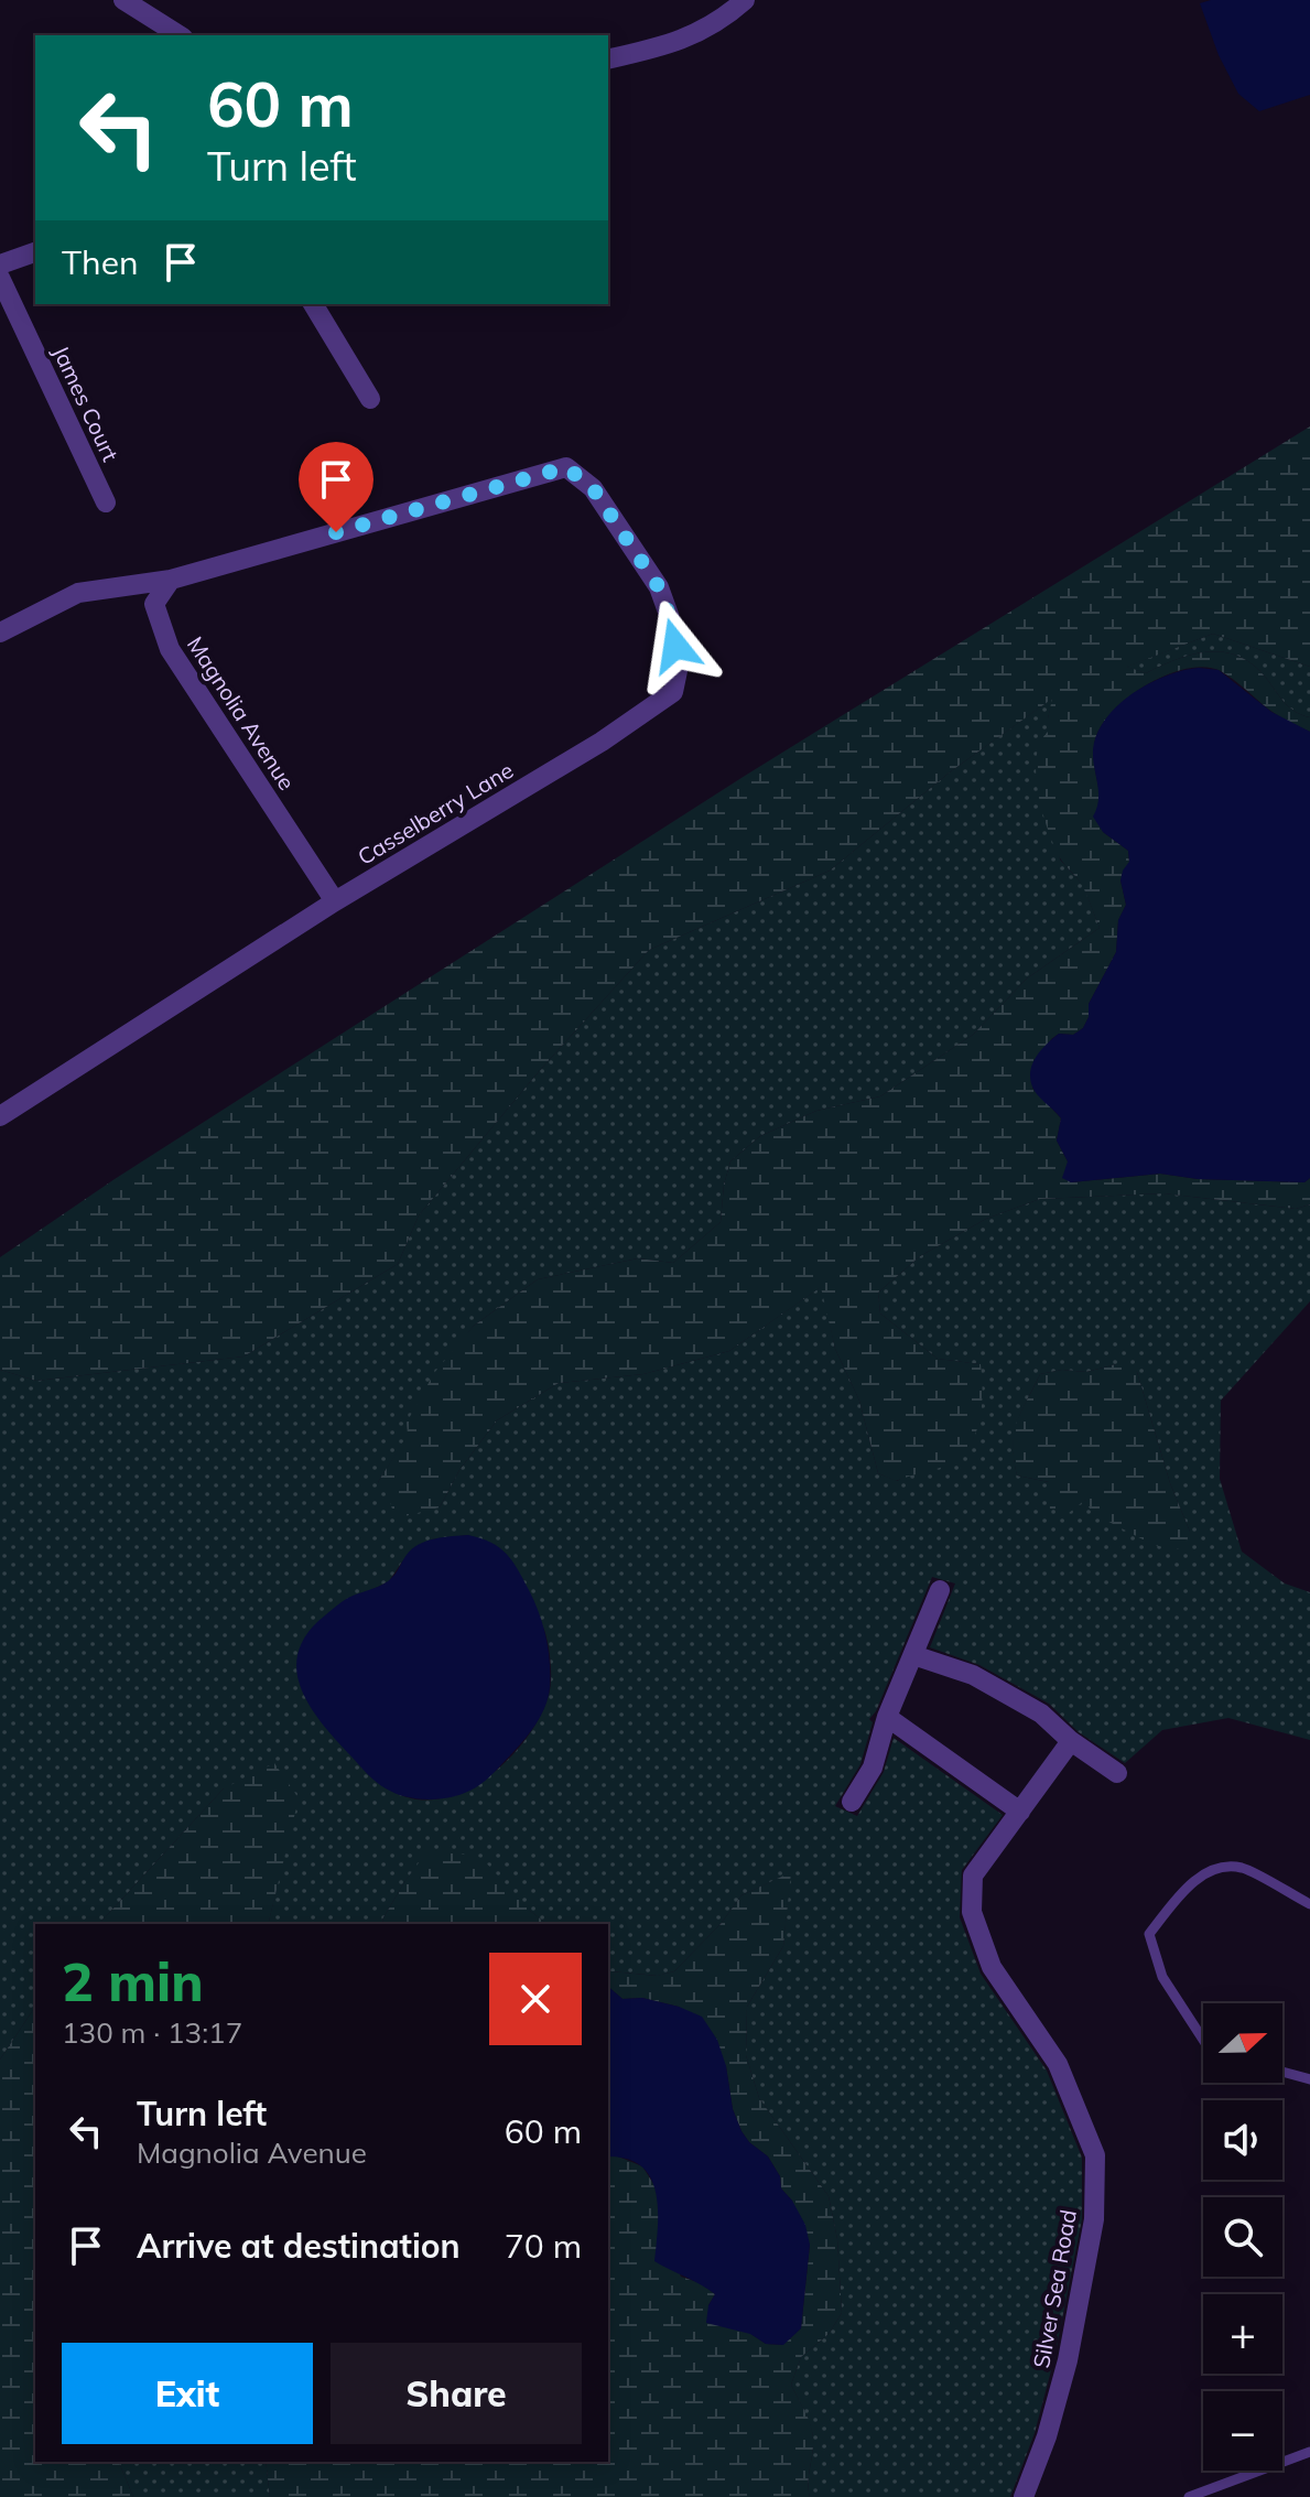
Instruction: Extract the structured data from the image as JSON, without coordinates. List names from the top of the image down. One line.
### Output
{"streets":{"street":["James Court","Magnolia Avenue","Casselberry Lane","Silver Sea Road"]},"crossings":[["Magnolia Avenue","Casselberry Lane"]],"north":"right","page":{"turn":["60 m","Turn left"],"then":"Then","heading":["2 min","130 m · 13:17"],"map_buttons":["+","−"],"list":[{"name":"Turn left","note":"Magnolia Avenue","value":"60 m"},{"name":"Arrive at destination","value":"70 m"}],"buttons":["Exit","Share"]}}
